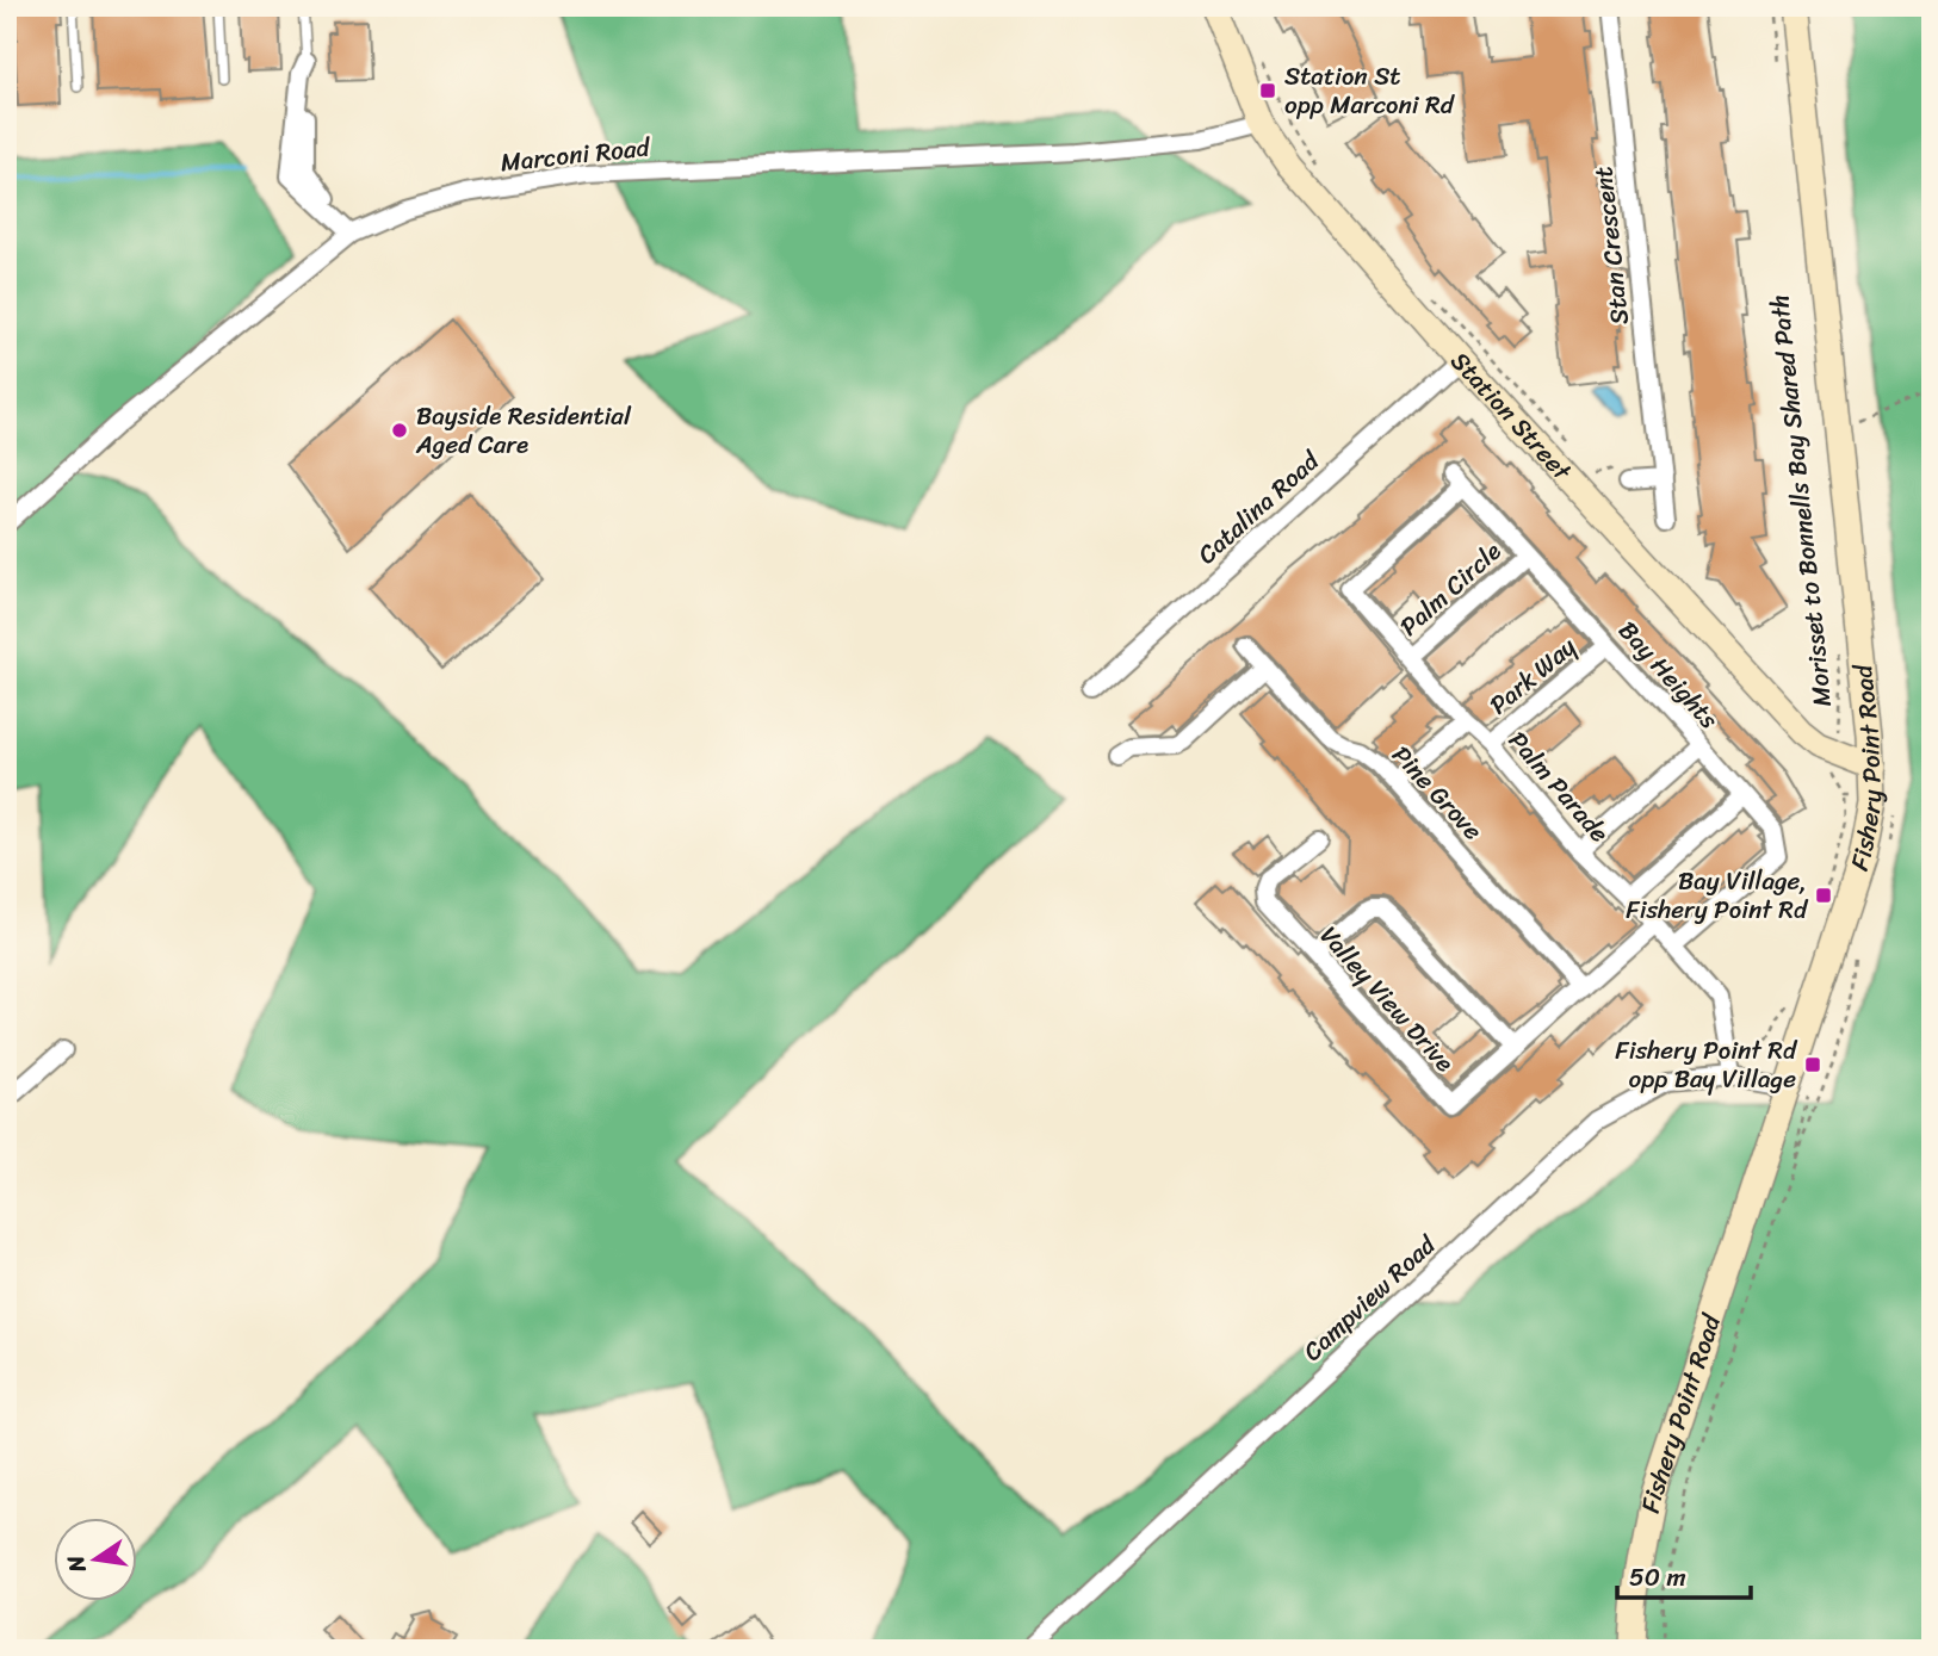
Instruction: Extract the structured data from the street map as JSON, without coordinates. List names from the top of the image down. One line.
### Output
{"streets":{"main road":["Station Street","Fishery Point Road"],"street":["Marconi Road","Stan Crescent","Catalina Road","Palm Circle","Bay Heights","Park Way","Palm Parade","Pine Grove","Valley View Drive","Campview Road"],"path":["Morisset to Bonnells Bay Shared Path"]},"crossings":[["Marconi Road","Station Street"],["Station Street","Morisset to Bonnells Bay Shared Path"],["Station Street","Catalina Road"],["Station Street","Fishery Point Road"],["Palm Circle","Bay Heights"],["Palm Circle","Palm Parade"],["Bay Heights","Park Way"],["Bay Heights","Palm Parade"],["Park Way","Palm Parade"],["Fishery Point Road","Campview Road"],["Palm Parade","Valley View Drive"],["Palm Parade","Campview Road"],["Pine Grove","Valley View Drive"]],"places":{"transit":["Station St opp Marconi Rd","Bay Village, Fishery Point Rd","Fishery Point Rd opp Bay Village"],"other":["Bayside Residential Aged Care"]},"scale_bar":"50 m","north":"left"}
